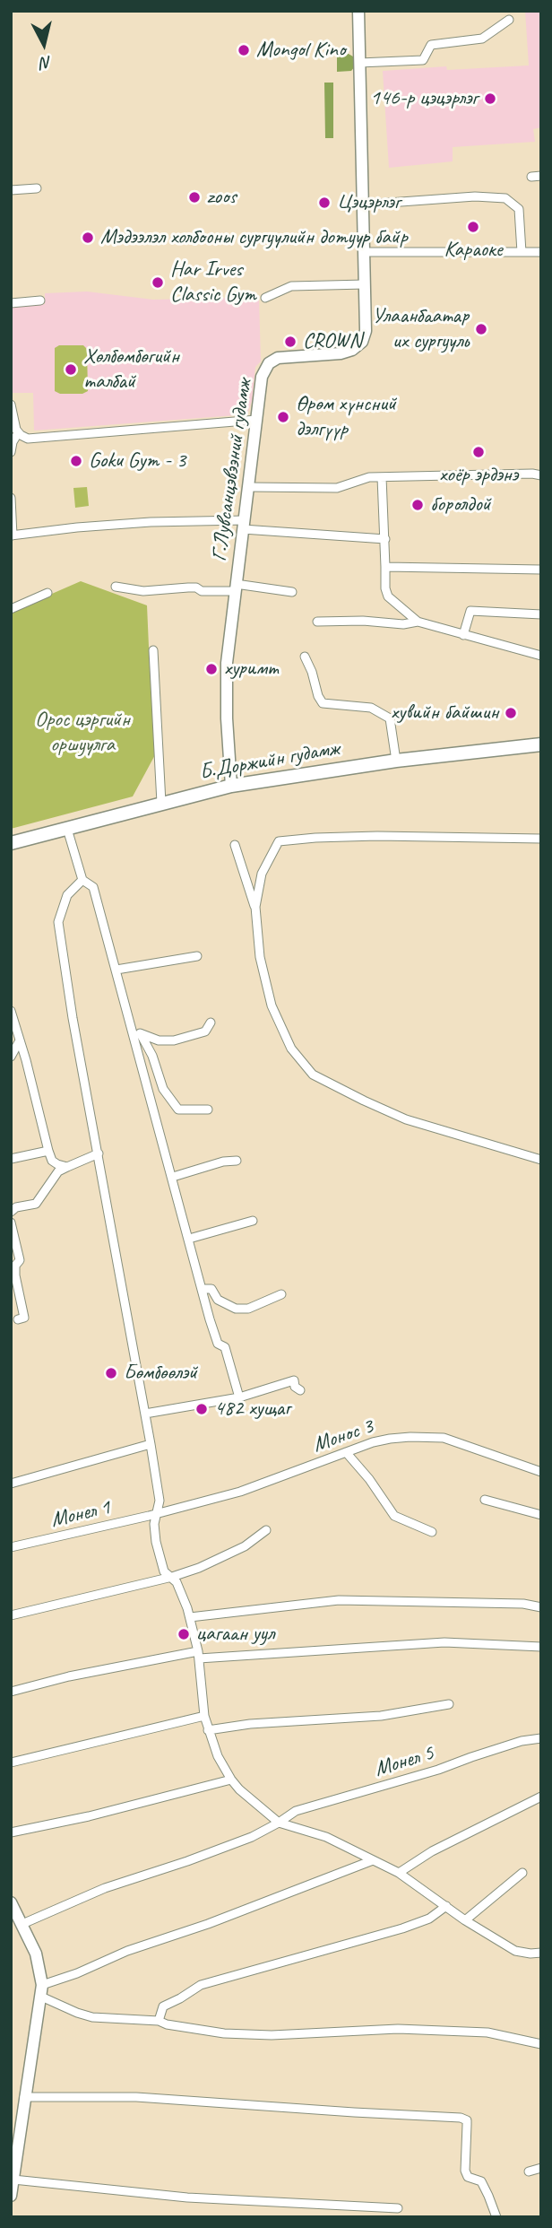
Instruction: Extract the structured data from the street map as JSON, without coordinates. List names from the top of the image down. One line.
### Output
{"streets":{"main road":["Б.Доржийн гудамж"],"street":["Г.Лувсанцэвээний гудамж","Монос 3","Монел 1","Монел 5"]},"crossings":[["Г.Лувсанцэвээний гудамж","Б.Доржийн гудамж"],["Монос 3","Монел 1"]],"parks":["Орос цэргийн оршуулга"],"places":["Mongol Kino","146-р цэцэрлэг","zoos","Цэцэрлэг","Караоке","Мэдээлэл холбооны сургуулийн дотуур байр","Har Irves Classic Gym","Улаанбаатар их сургууль","CROWN","Хөлбөмбөгийн талбай","Өрөм хүнсний дэлгүүр","хоёр эрдэнэ","Goku Gym - 3","боролдой","хуримт","хувийн байшин","Бөмбөөлэй","482 хущаг","цагаан уул"],"north":"bottom"}
